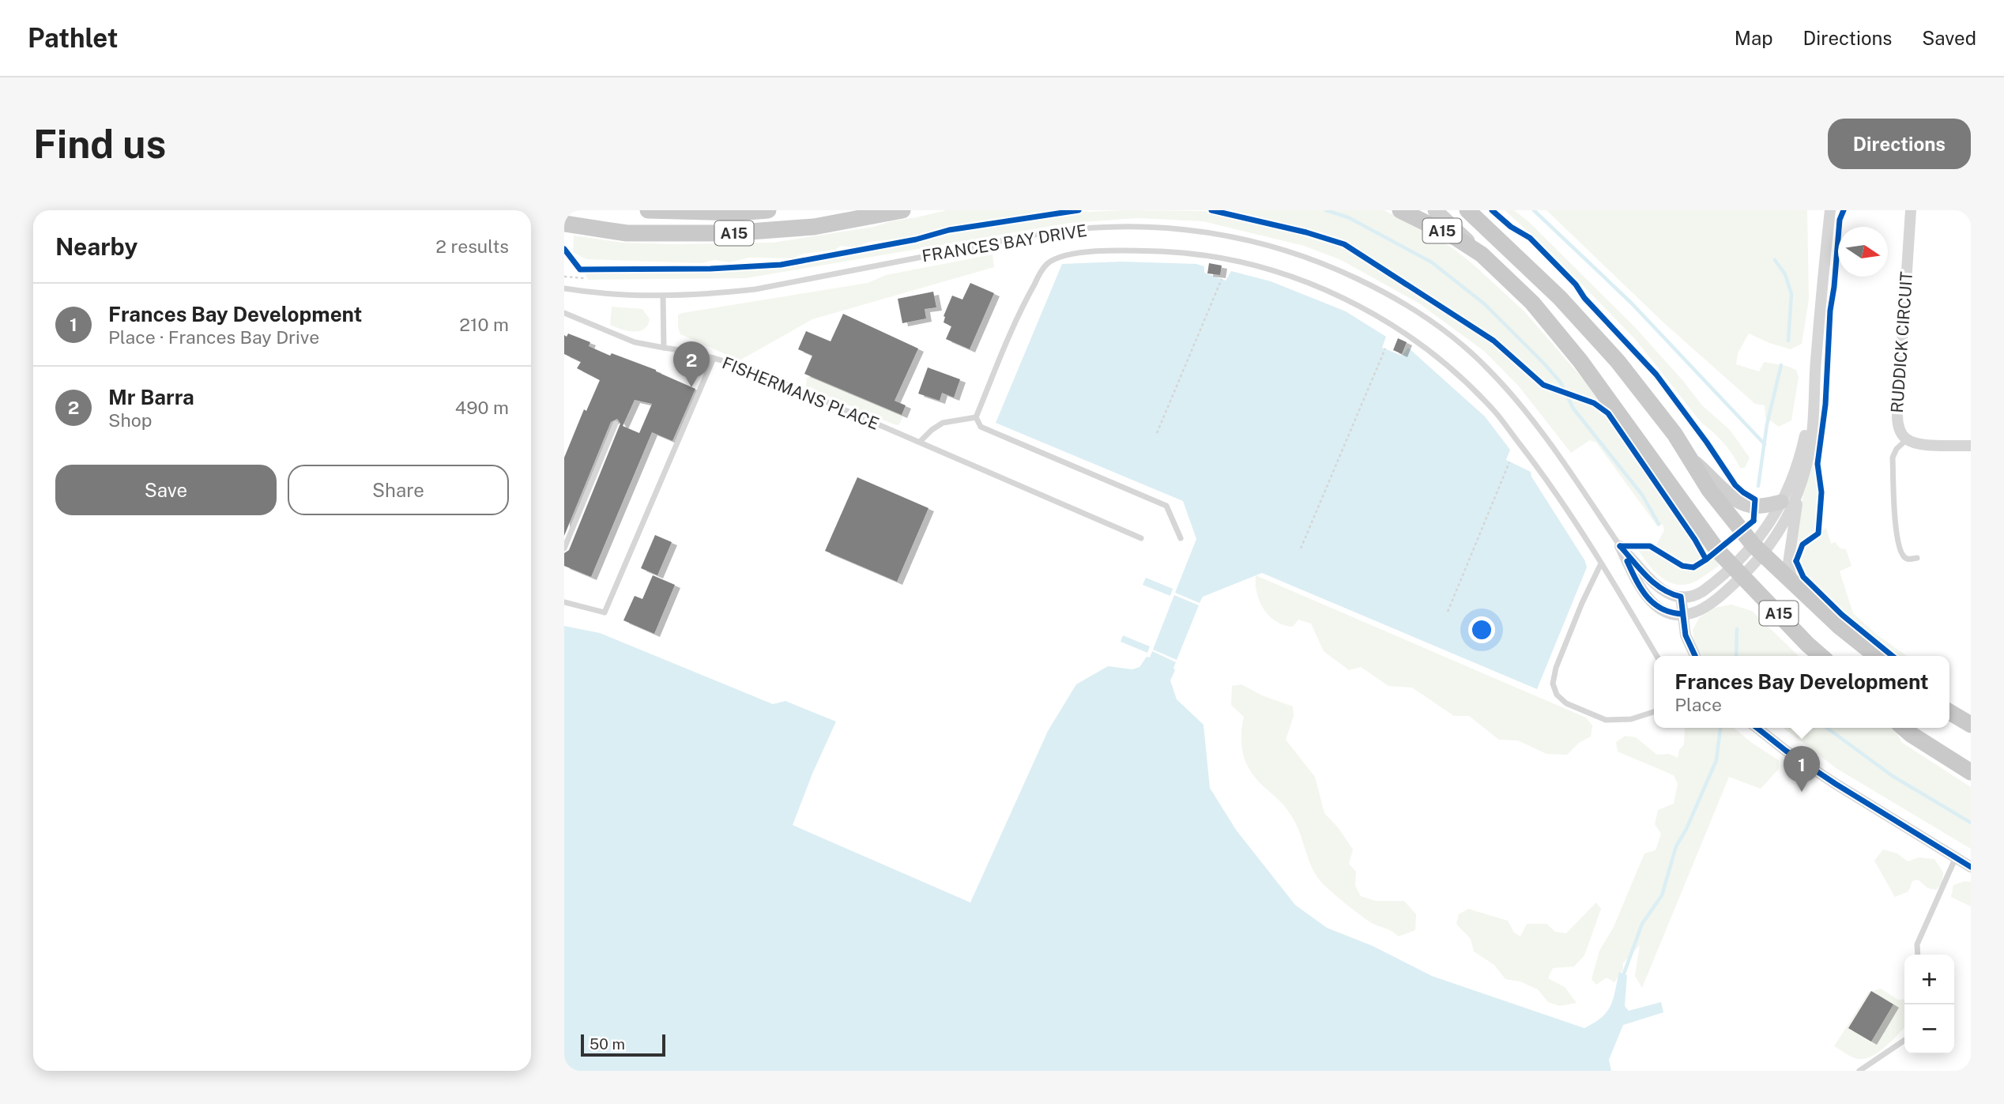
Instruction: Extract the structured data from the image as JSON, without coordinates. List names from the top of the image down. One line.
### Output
{"streets":{"main road":["A15"],"street":["FRANCES BAY DRIVE","RUDDICK CIRCUIT"],"lane":["FISHERMANS PLACE"]},"scale_bar":"50 m","north":"right","page":{"header":"Pathlet","nav":["Map","Directions","Saved"],"buttons":["Directions",["Save","Share"]],"title":"Find us","heading":["Nearby","2 results"],"list":[{"mark":"1","name":"Frances Bay Development","note":"Place · Frances Bay Drive","value":"210 m"},{"mark":"2","name":"Mr Barra","note":"Shop","value":"490 m"}],"pins":["2","1"],"popup":["Frances Bay Development","Place"],"map_buttons":["+","−"],"scale":"50 m"}}
